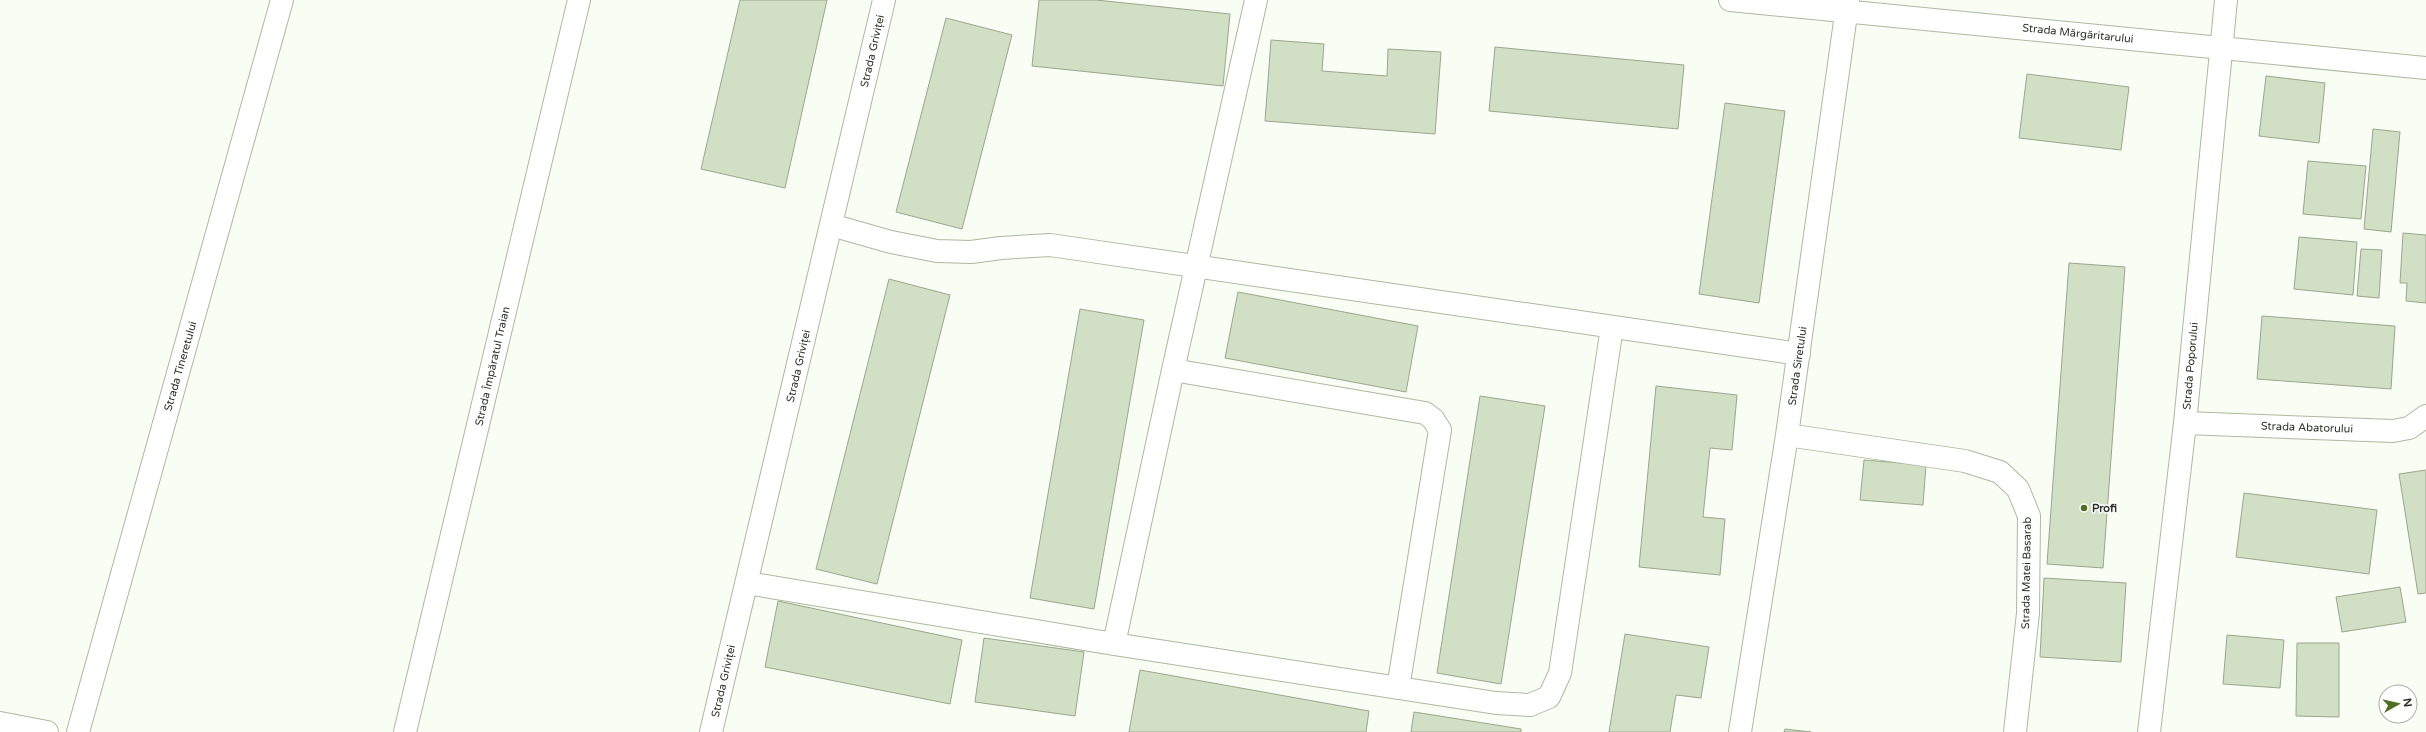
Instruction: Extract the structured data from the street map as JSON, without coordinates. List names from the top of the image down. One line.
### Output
{"streets":{"street":["Strada Mărgăritarului","Strada Griviței","Strada Tineretului","Strada Împăratul Traian","Strada Siretului","Strada Poporului","Strada Abatorului","Strada Matei Basarab"]},"crossings":[["Strada Mărgăritarului","Strada Siretului"],["Strada Mărgăritarului","Strada Poporului"],["Strada Siretului","Strada Matei Basarab"],["Strada Poporului","Strada Abatorului"]],"places":["Profi"],"north":"right"}
